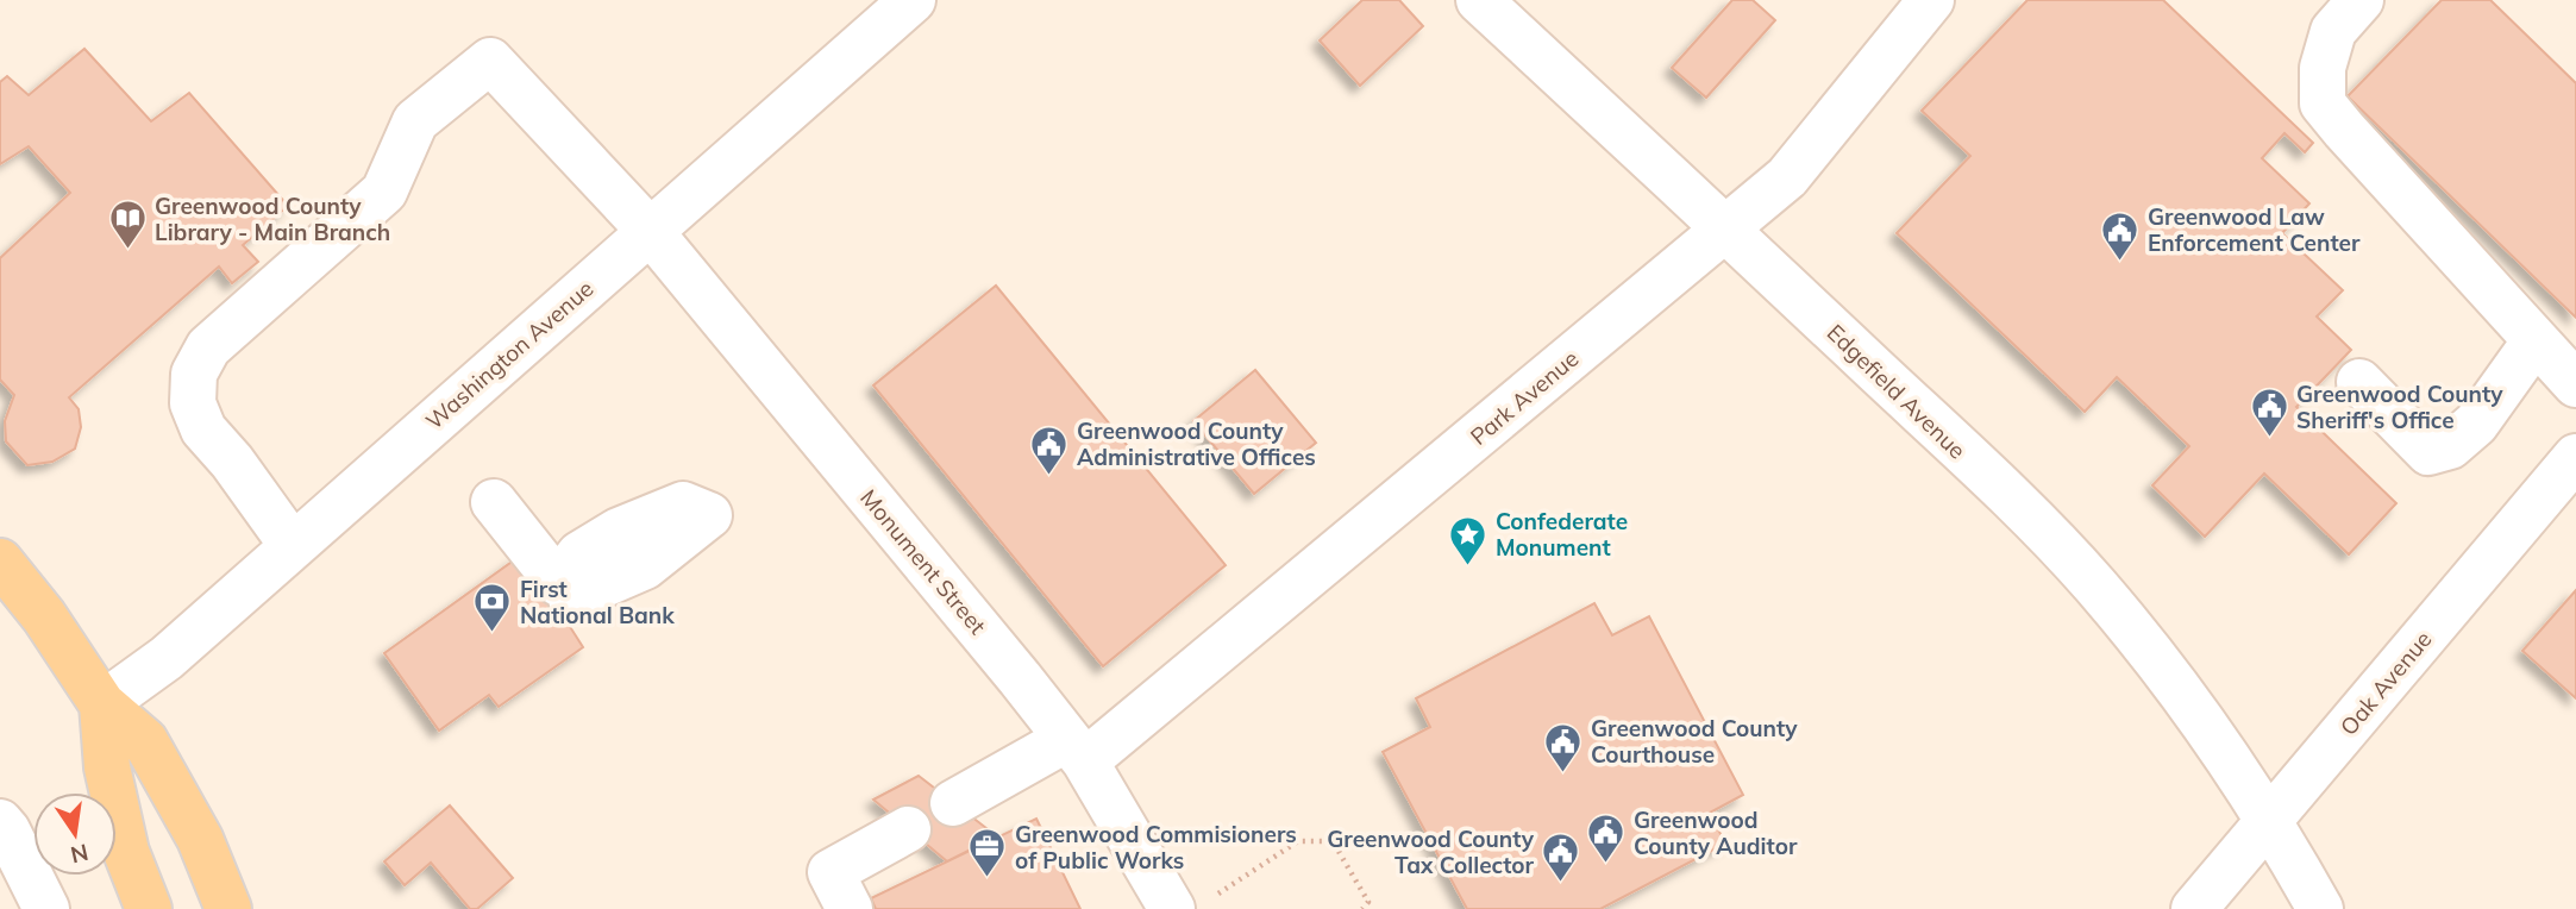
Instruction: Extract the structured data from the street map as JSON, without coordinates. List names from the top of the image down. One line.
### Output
{"streets":{"street":["Washington Avenue","Edgefield Avenue","Park Avenue","Monument Street","Oak Avenue"]},"crossings":[["Washington Avenue","Monument Street"],["Edgefield Avenue","Park Avenue"],["Edgefield Avenue","Oak Avenue"],["Park Avenue","Monument Street"]],"places":{"library":["Greenwood County Library - Main Branch"],"public building":["Greenwood Law Enforcement Center","Greenwood County Sheriff's Office","Greenwood County Administrative Offices","Greenwood County Courthouse","Greenwood County Auditor","Greenwood County Tax Collector"],"place":["Confederate Monument"],"bank":["First National Bank"],"office":["Greenwood Commisioners of Public Works"]},"north":"bottom"}
